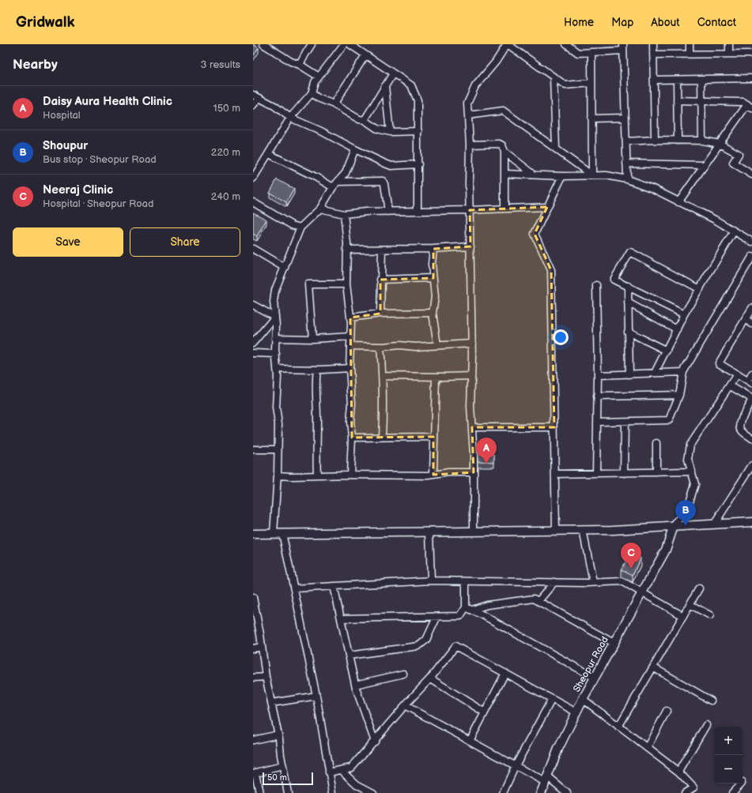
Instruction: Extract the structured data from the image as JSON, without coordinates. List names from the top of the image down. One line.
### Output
{"streets":{"street":["Sheopur Road"]},"scale_bar":"50 m","page":{"header":"Gridwalk","nav":["Home","Map","About","Contact"],"heading":["Nearby","3 results"],"list":[{"mark":"A","name":"Daisy Aura Health Clinic","note":"Hospital","value":"150 m"},{"mark":"B","name":"Shoupur","note":"Bus stop · Sheopur Road","value":"220 m"},{"mark":"C","name":"Neeraj Clinic","note":"Hospital · Sheopur Road","value":"240 m"}],"buttons":["Save","Share"],"pins":["A","B","C"],"map_buttons":["+","−"],"scale":"50 m"}}
